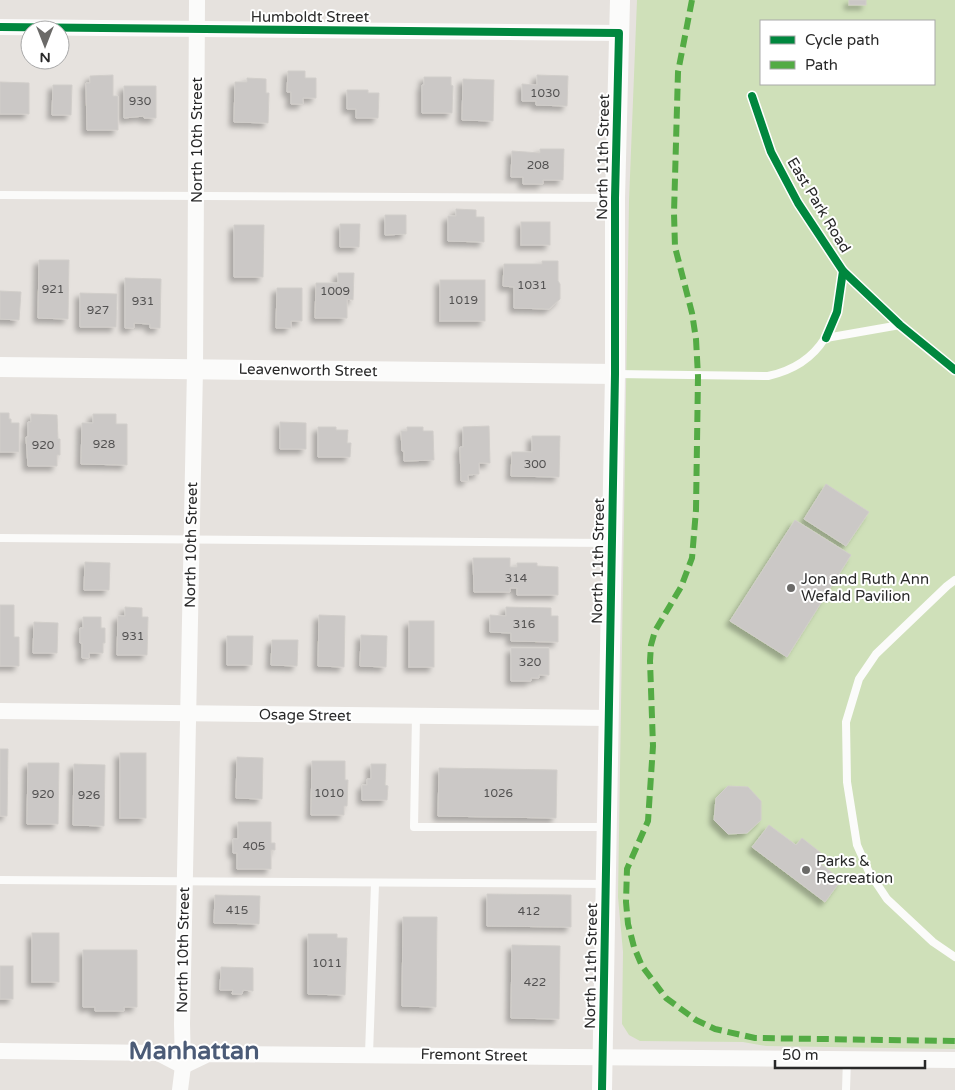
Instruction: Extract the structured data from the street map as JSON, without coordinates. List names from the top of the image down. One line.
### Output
{"streets":{"street":["Humboldt Street","North 10th Street","North 11th Street","Leavenworth Street","Osage Street","Fremont Street"],"lane":["East Park Road"]},"crossings":[["Humboldt Street","North 10th Street"],["Humboldt Street","North 11th Street"],["North 10th Street","Leavenworth Street"],["North 10th Street","Osage Street"],["North 10th Street","Fremont Street"],["North 11th Street","East Park Road"],["North 11th Street","Leavenworth Street"],["North 11th Street","Osage Street"],["North 11th Street","Fremont Street"],["East Park Road","Leavenworth Street"]],"districts":["Manhattan"],"places":["Jon and Ruth Ann Wefald Pavilion","Parks & Recreation"],"house_numbers":["1030","930","208","1031","921","1009","1019","931","927","928","920","300","314","316","931","320","1010","1026","920","926","405","415","412","1011","422"],"legend":["Cycle path","Path"],"scale_bar":"50 m","north":"bottom"}
